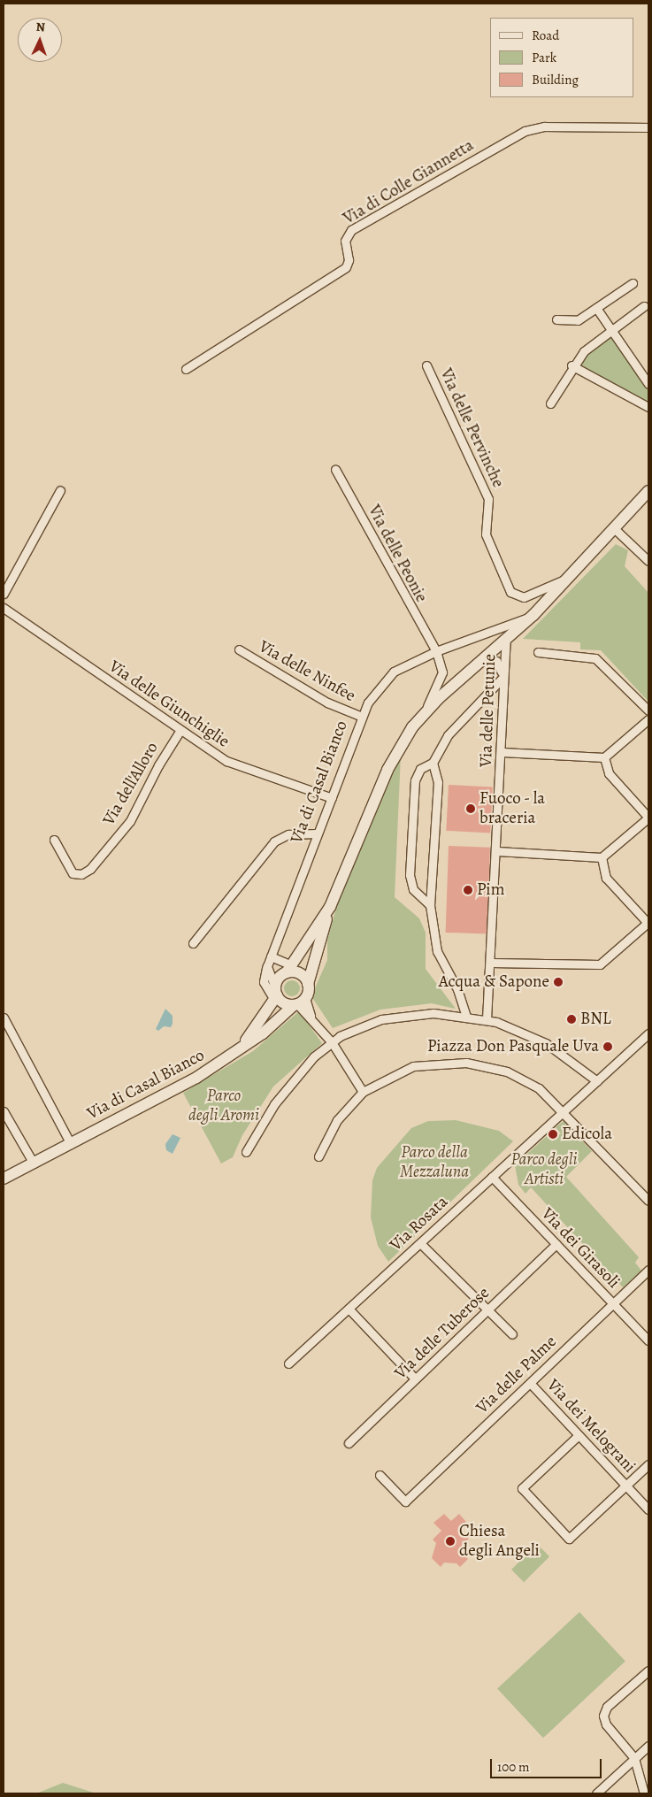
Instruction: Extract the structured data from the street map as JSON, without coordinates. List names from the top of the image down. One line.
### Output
{"streets":{"main road":["Via di Casal Bianco"],"street":["Via di Colle Giannetta","Via delle Pervinche","Via delle Peonie","Via delle Ninfee","Via delle Giunchiglie","Via delle Petunie","Via dell'Alloro","Via Rosata","Via dei Girasoli","Via delle Tuberose","Via delle Palme","Via dei Melograni"]},"crossings":[["Via delle Pervinche","Via di Casal Bianco"],["Via delle Peonie","Via di Casal Bianco"],["Via delle Ninfee","Via di Casal Bianco"],["Via delle Giunchiglie","Via di Casal Bianco"],["Via delle Giunchiglie","Via dell'Alloro"],["Via delle Petunie","Via di Casal Bianco"],["Via Rosata","Via dei Girasoli"],["Via dei Girasoli","Via delle Tuberose"],["Via dei Girasoli","Via delle Palme"],["Via delle Palme","Via dei Melograni"]],"parks":["Parco degli Aromi","Parco della Mezzaluna","Parco degli Artisti"],"places":["Fuoco - la braceria","Pim","Acqua & Sapone","BNL","Piazza Don Pasquale Uva","Edicola","Chiesa degli Angeli"],"legend":["Road","Park","Building"],"scale_bar":"100 m","north":"top"}
